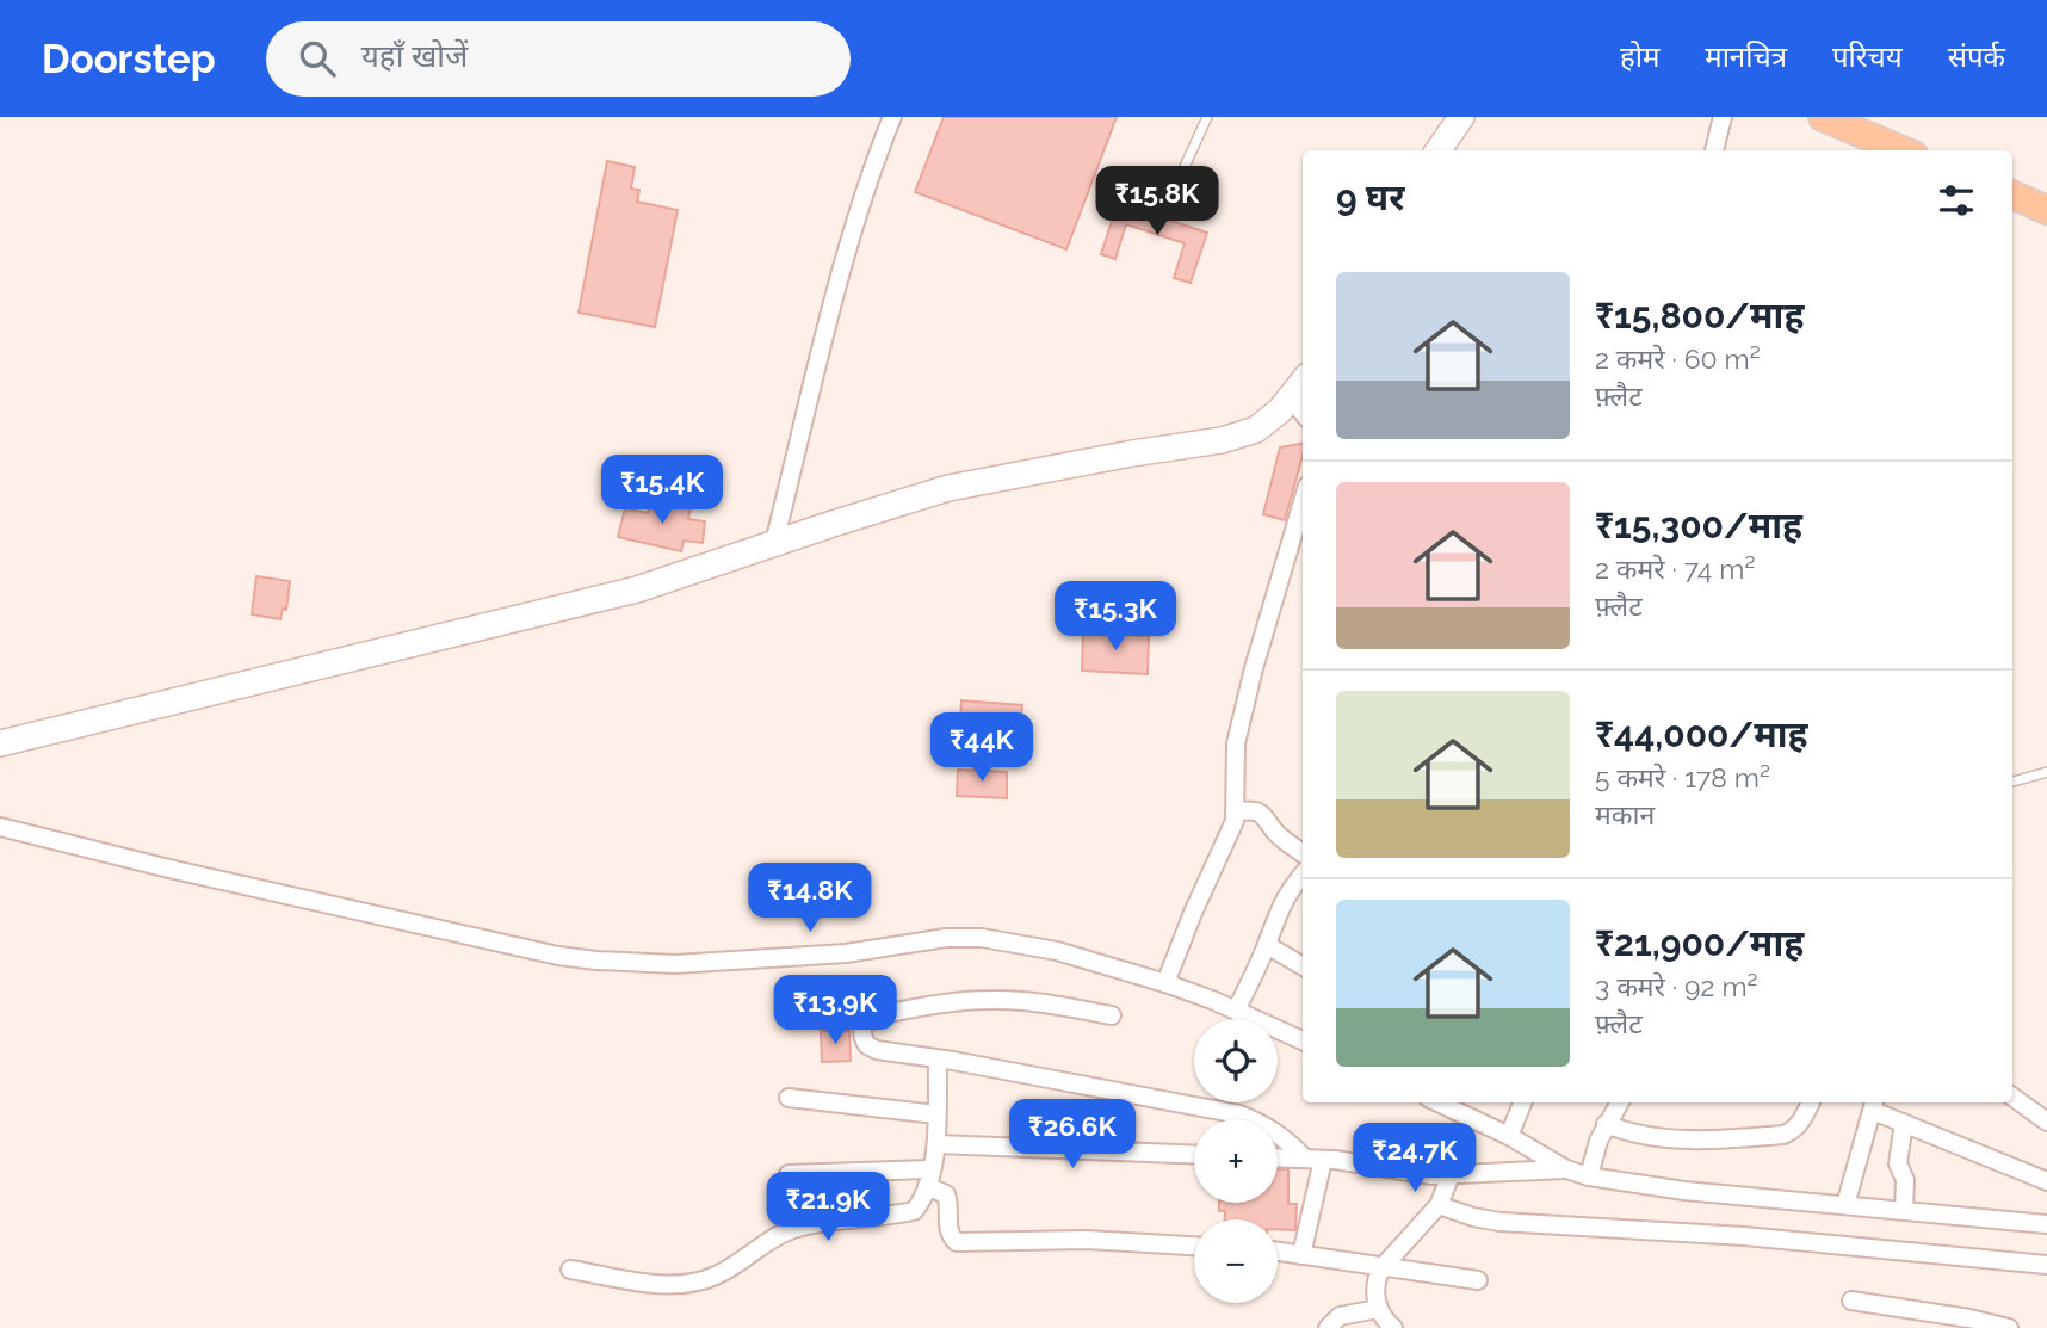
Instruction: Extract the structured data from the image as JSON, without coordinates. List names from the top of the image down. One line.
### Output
{"page":{"header":"Doorstep","search":"यहाँ खोजें","nav":["होम","मानचित्र","परिचय","संपर्क"],"heading":"9 घर","price":["₹15.8K","₹15.4K","₹15.3K","₹44K","₹14.8K","₹13.9K","₹26.6K","₹24.7K","₹21.9K"],"list":[{"name":"₹15,800/माह","note":"2 कमरे · 60 m² · फ़्लैट"},{"name":"₹15,300/माह","note":"2 कमरे · 74 m² · फ़्लैट"},{"name":"₹44,000/माह","note":"5 कमरे · 178 m² · मकान"},{"name":"₹21,900/माह","note":"3 कमरे · 92 m² · फ़्लैट"}],"map_buttons":["+","−"]}}
